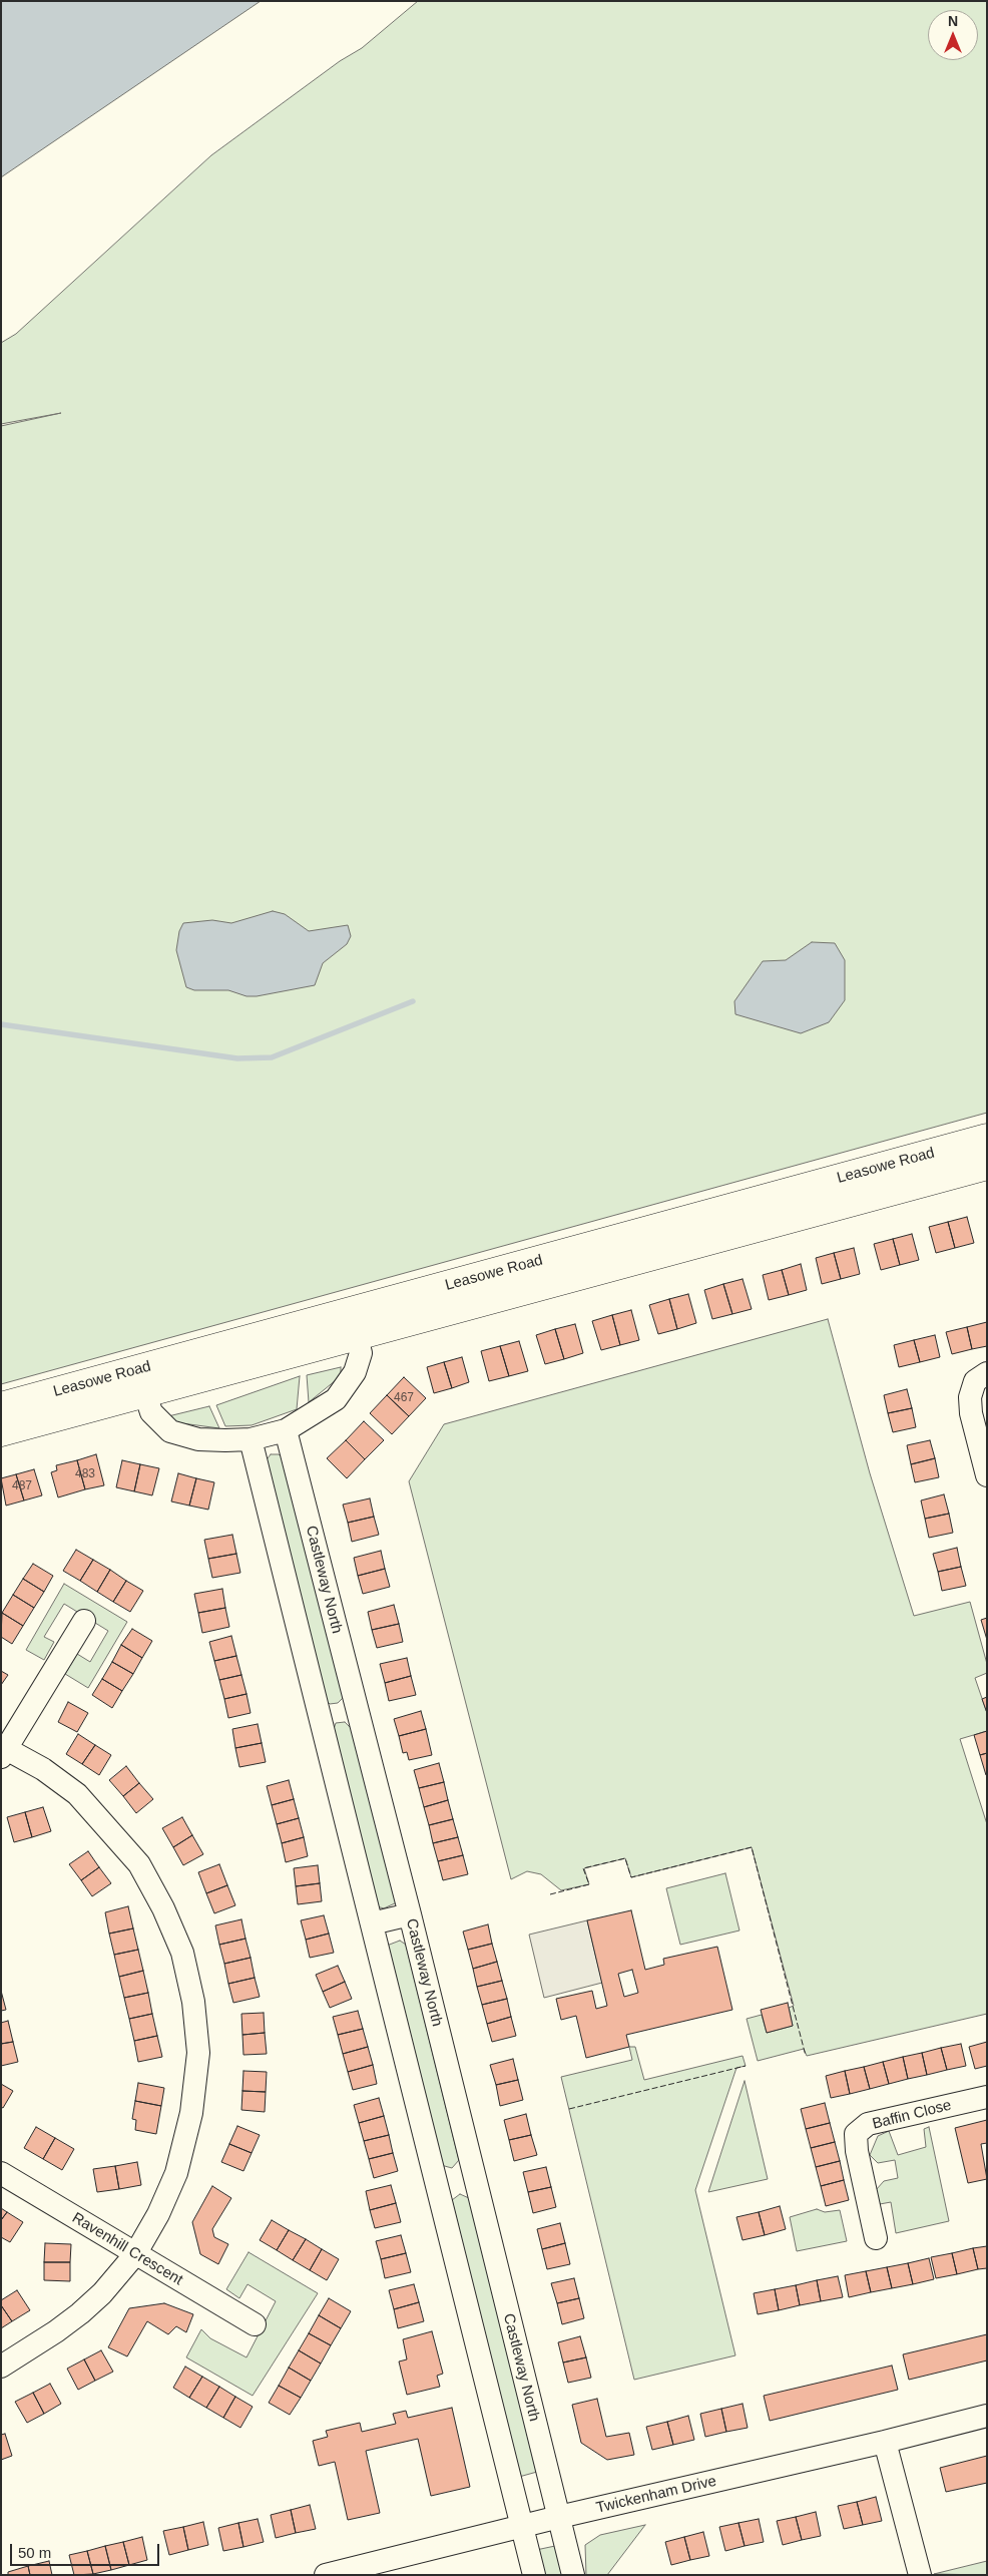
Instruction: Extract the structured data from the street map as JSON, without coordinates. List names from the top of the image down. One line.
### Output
{"streets":{"main road":["Leasowe Road"],"street":["Castleway North","Baffin Close","Ravenhill Crescent","Twickenham Drive"]},"crossings":[["Leasowe Road","Castleway North"],["Castleway North","Twickenham Drive"]],"house_numbers":["467","483","487"],"scale_bar":"50 m","north":"top"}
